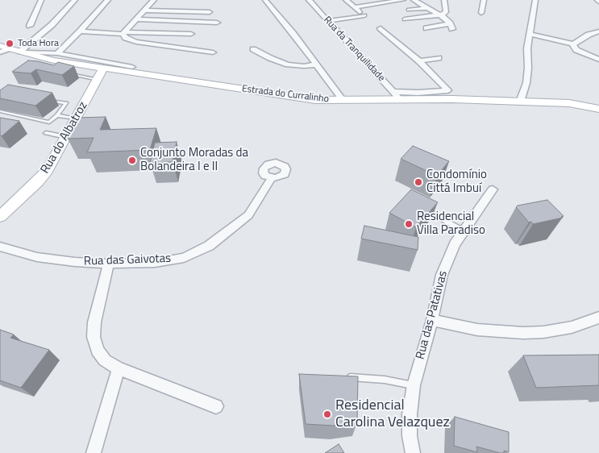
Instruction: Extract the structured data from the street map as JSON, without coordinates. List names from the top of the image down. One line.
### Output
{"streets":{"street":["Rua da Tranquilidade","Estrada do Curralinho","Rua do Albatroz","Rua das Gaivotas","Rua das Patativas"]},"crossings":[["Rua da Tranquilidade","Estrada do Curralinho"],["Estrada do Curralinho","Rua do Albatroz"]],"places":["Toda Hora","Conjunto Moradas da Bolandeira I e II","Condomínio Cittá Imbuí","Residencial Villa Paradiso","Residencial Carolina Velazquez"]}
